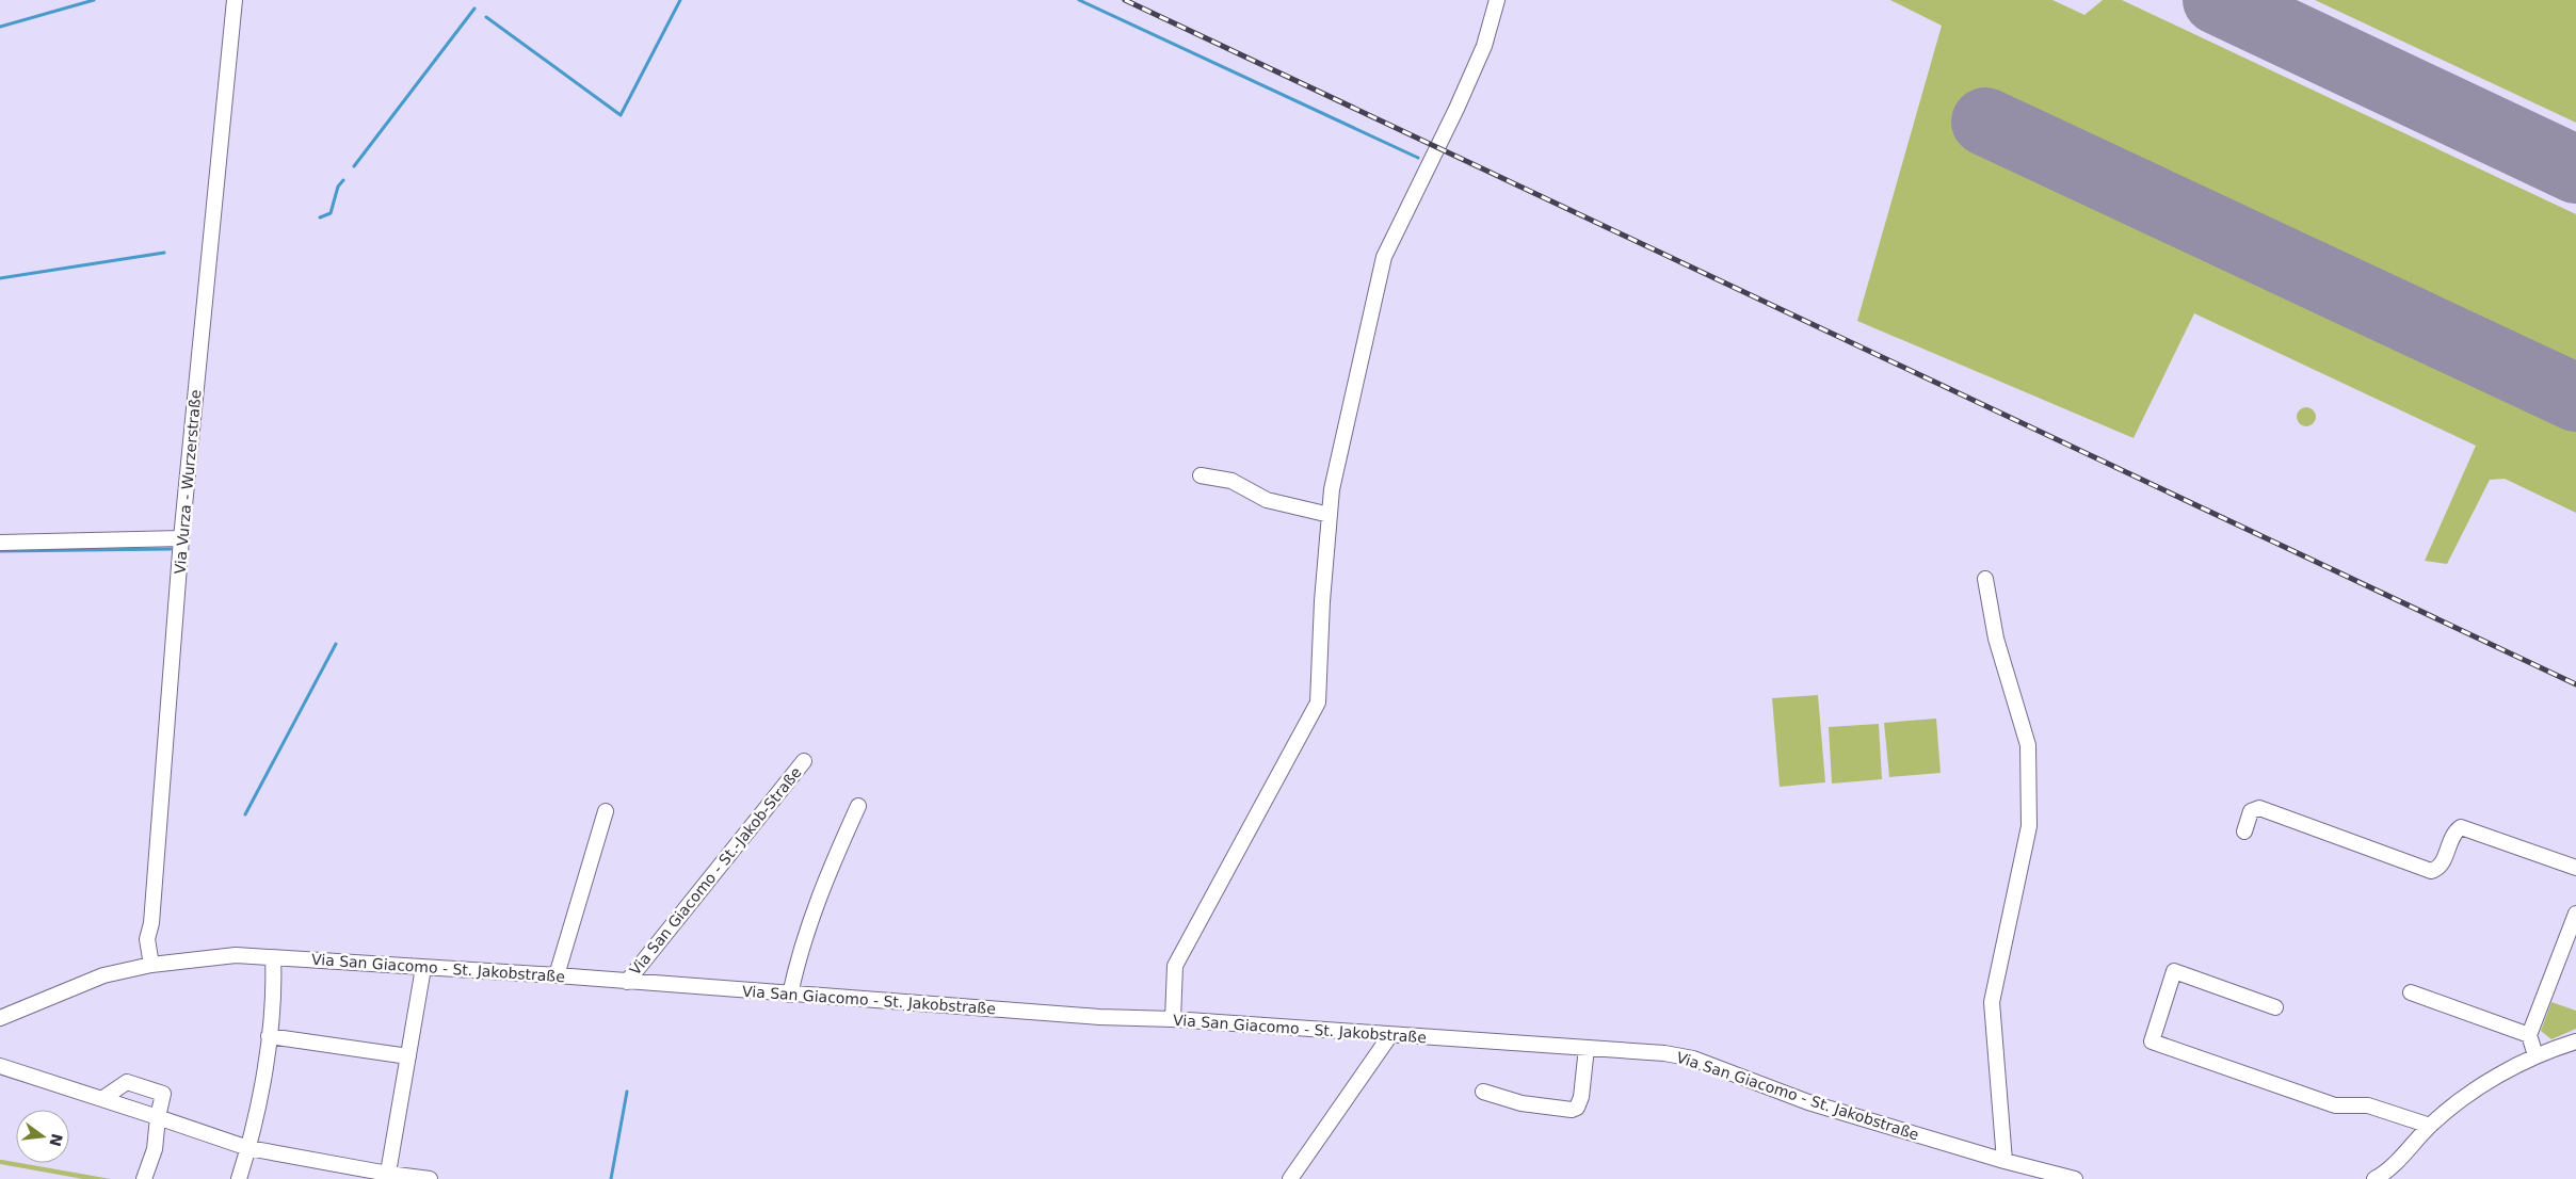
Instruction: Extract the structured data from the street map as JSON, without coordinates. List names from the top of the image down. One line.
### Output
{"streets":{"street":["Via Vurza - Wurzerstraße","Via San Giacomo - St.-Jakob-Straße","Via San Giacomo - St. Jakobstraße"]},"crossings":[["Via Vurza - Wurzerstraße","Via San Giacomo - St. Jakobstraße"],["Via San Giacomo - St.-Jakob-Straße","Via San Giacomo - St. Jakobstraße"]],"north":"right"}
